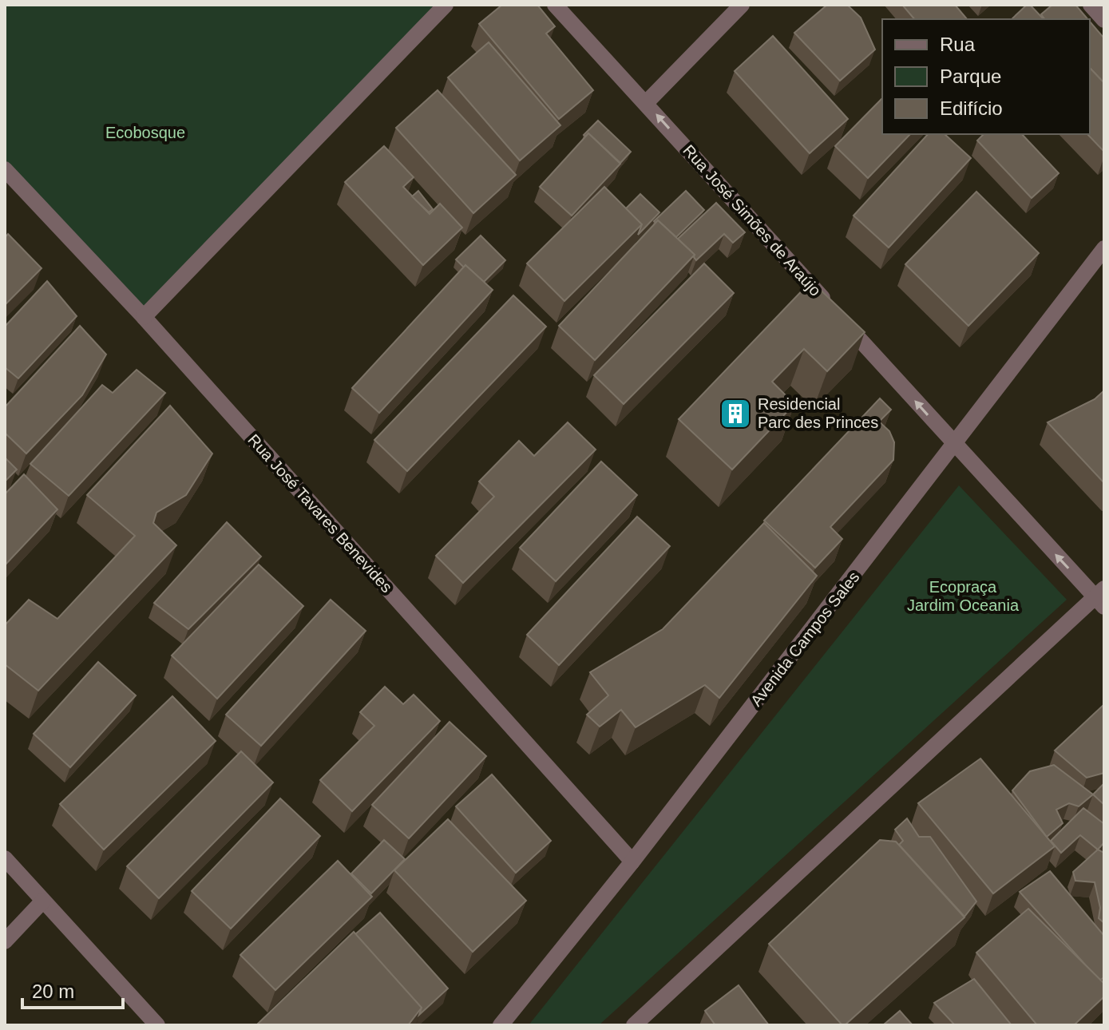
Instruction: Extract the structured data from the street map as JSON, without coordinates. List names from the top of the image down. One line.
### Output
{"streets":{"street":["Rua José Simões de Araújo","Rua José Tavares Benevides","Avenida Campos Sales"]},"crossings":[["Rua José Simões de Araújo","Avenida Campos Sales"],["Rua José Tavares Benevides","Avenida Campos Sales"]],"one_way":["Rua José Simões de Araújo"],"parks":["Ecobosque","Ecopraça Jardim Oceania"],"places":{"building":["Residencial Parc des Princes"]},"legend":["Rua","Parque","Edifício"],"scale_bar":"20 m"}
